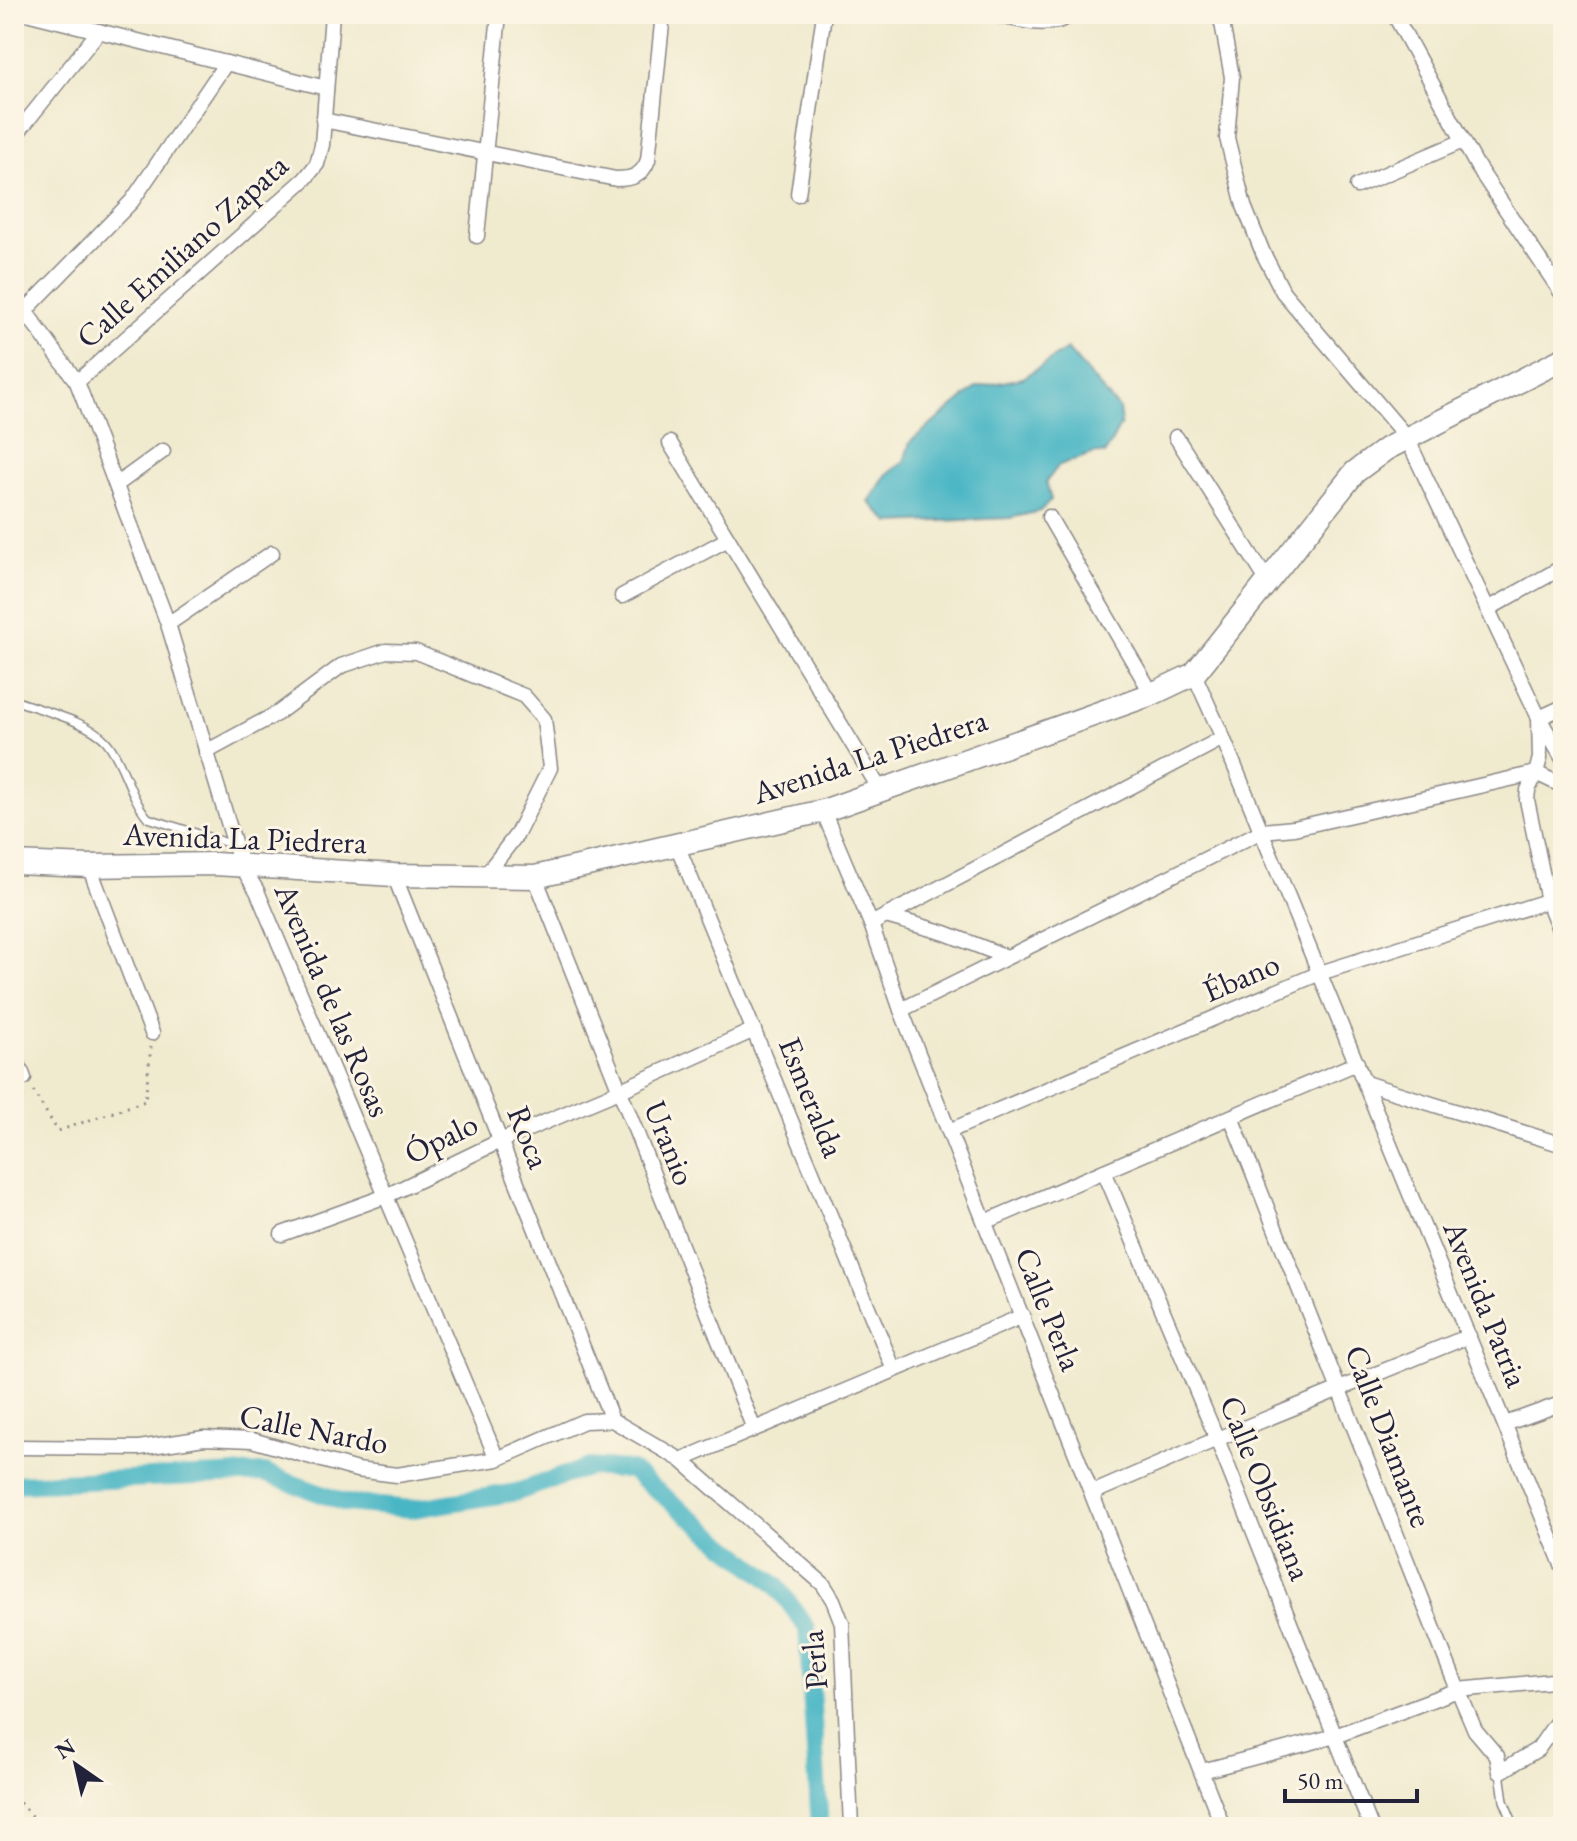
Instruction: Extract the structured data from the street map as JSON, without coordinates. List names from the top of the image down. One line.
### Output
{"streets":{"street":["Calle Emiliano Zapata","Avenida La Piedrera","Ébano","Avenida de las Rosas","Esmeralda","Roca","Ópalo","Uranio","Avenida Patria","Calle Perla","Calle Nardo","Calle Diamante","Calle Obsidiana","Perla"]},"crossings":[["Calle Emiliano Zapata","Avenida de las Rosas"],["Avenida La Piedrera","Avenida de las Rosas"],["Avenida La Piedrera","Esmeralda"],["Avenida La Piedrera","Roca"],["Avenida La Piedrera","Uranio"],["Avenida La Piedrera","Avenida Patria"],["Avenida La Piedrera","Calle Perla"],["Ébano","Avenida Patria"],["Ébano","Calle Perla"],["Avenida de las Rosas","Ópalo"],["Avenida de las Rosas","Calle Nardo"],["Esmeralda","Ópalo"],["Roca","Ópalo"],["Roca","Calle Nardo"],["Ópalo","Uranio"]],"scale_bar":"50 m","north":"top left"}
